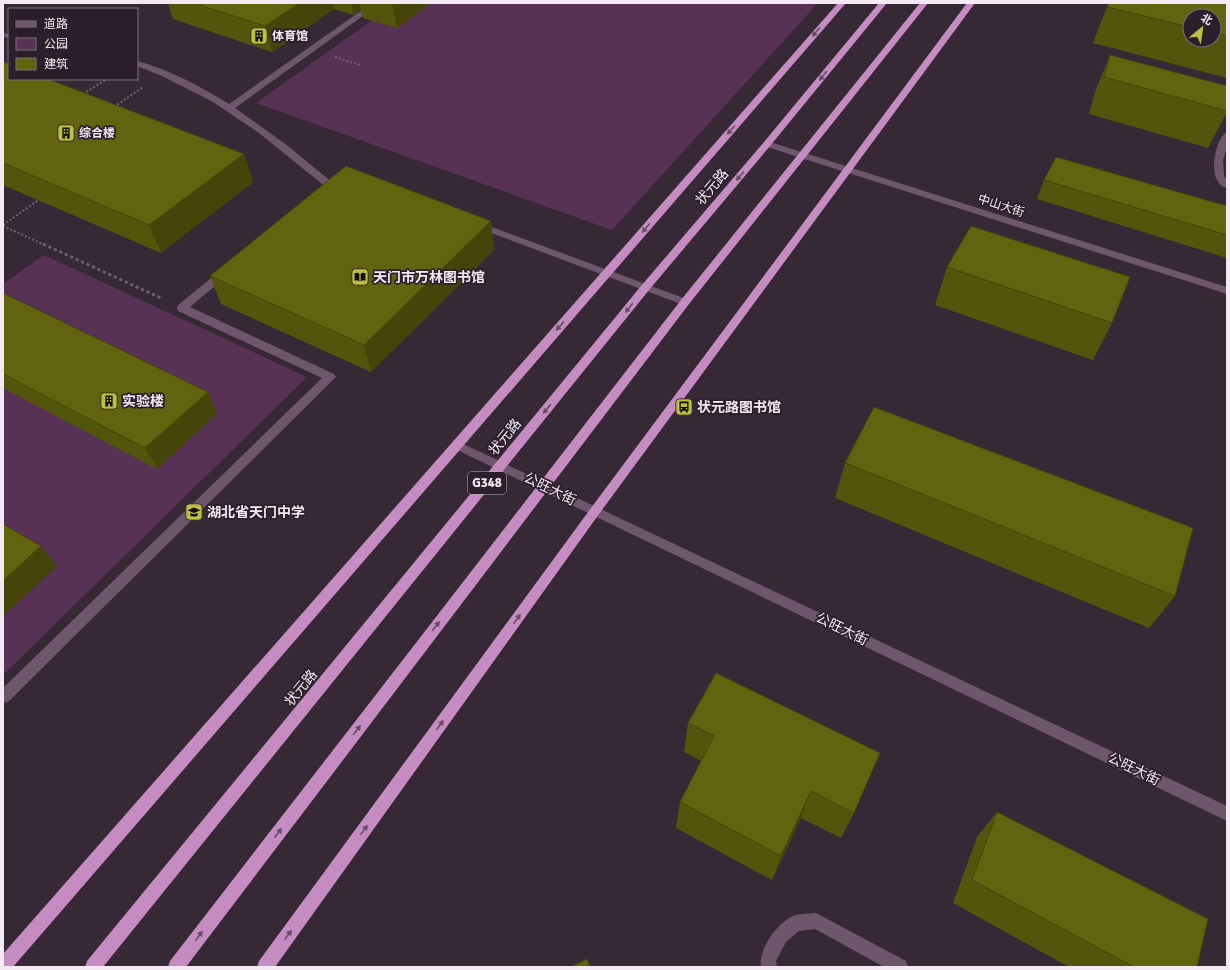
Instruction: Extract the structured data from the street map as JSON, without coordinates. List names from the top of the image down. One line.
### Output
{"streets":{"highway":["状元路","G348"],"street":["中山大街","公旺大街"]},"crossings":[["状元路","中山大街"],["状元路","公旺大街"]],"places":{"building":["体育馆","综合楼","实验楼"],"library":["天门市万林图书馆"],"bus stop":["状元路图书馆"],"school or university":["湖北省天门中学"]},"legend":["道路","公园","建筑"],"north":"top right"}
